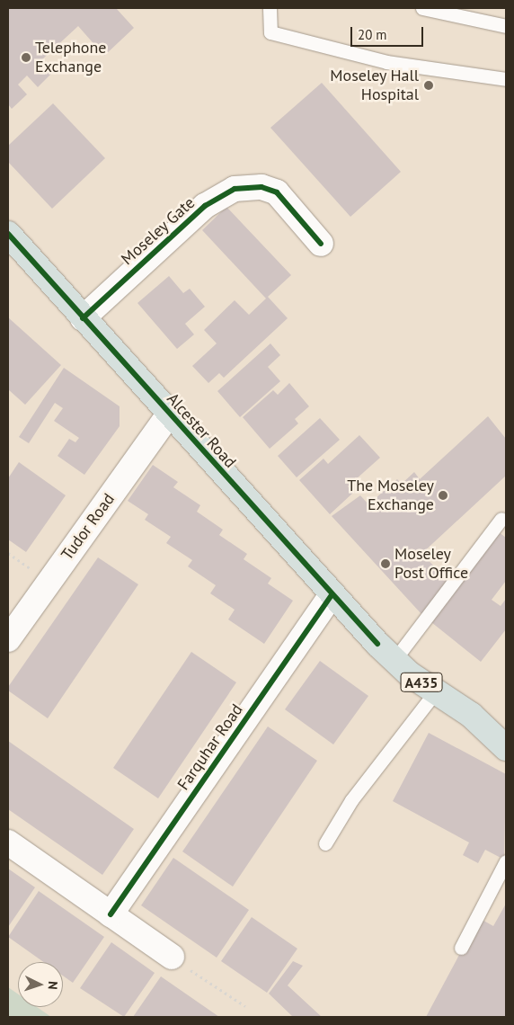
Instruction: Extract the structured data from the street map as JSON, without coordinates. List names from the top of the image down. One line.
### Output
{"streets":{"highway":["Alcester Road","A435"],"street":["Moseley Gate","Tudor Road","Farquhar Road"]},"crossings":[["Moseley Gate","Alcester Road"],["Alcester Road","Tudor Road"],["Alcester Road","Farquhar Road"]],"places":["Telephone Exchange","Moseley Hall Hospital","The Moseley Exchange","Moseley Post Office"],"scale_bar":"20 m","north":"right"}
